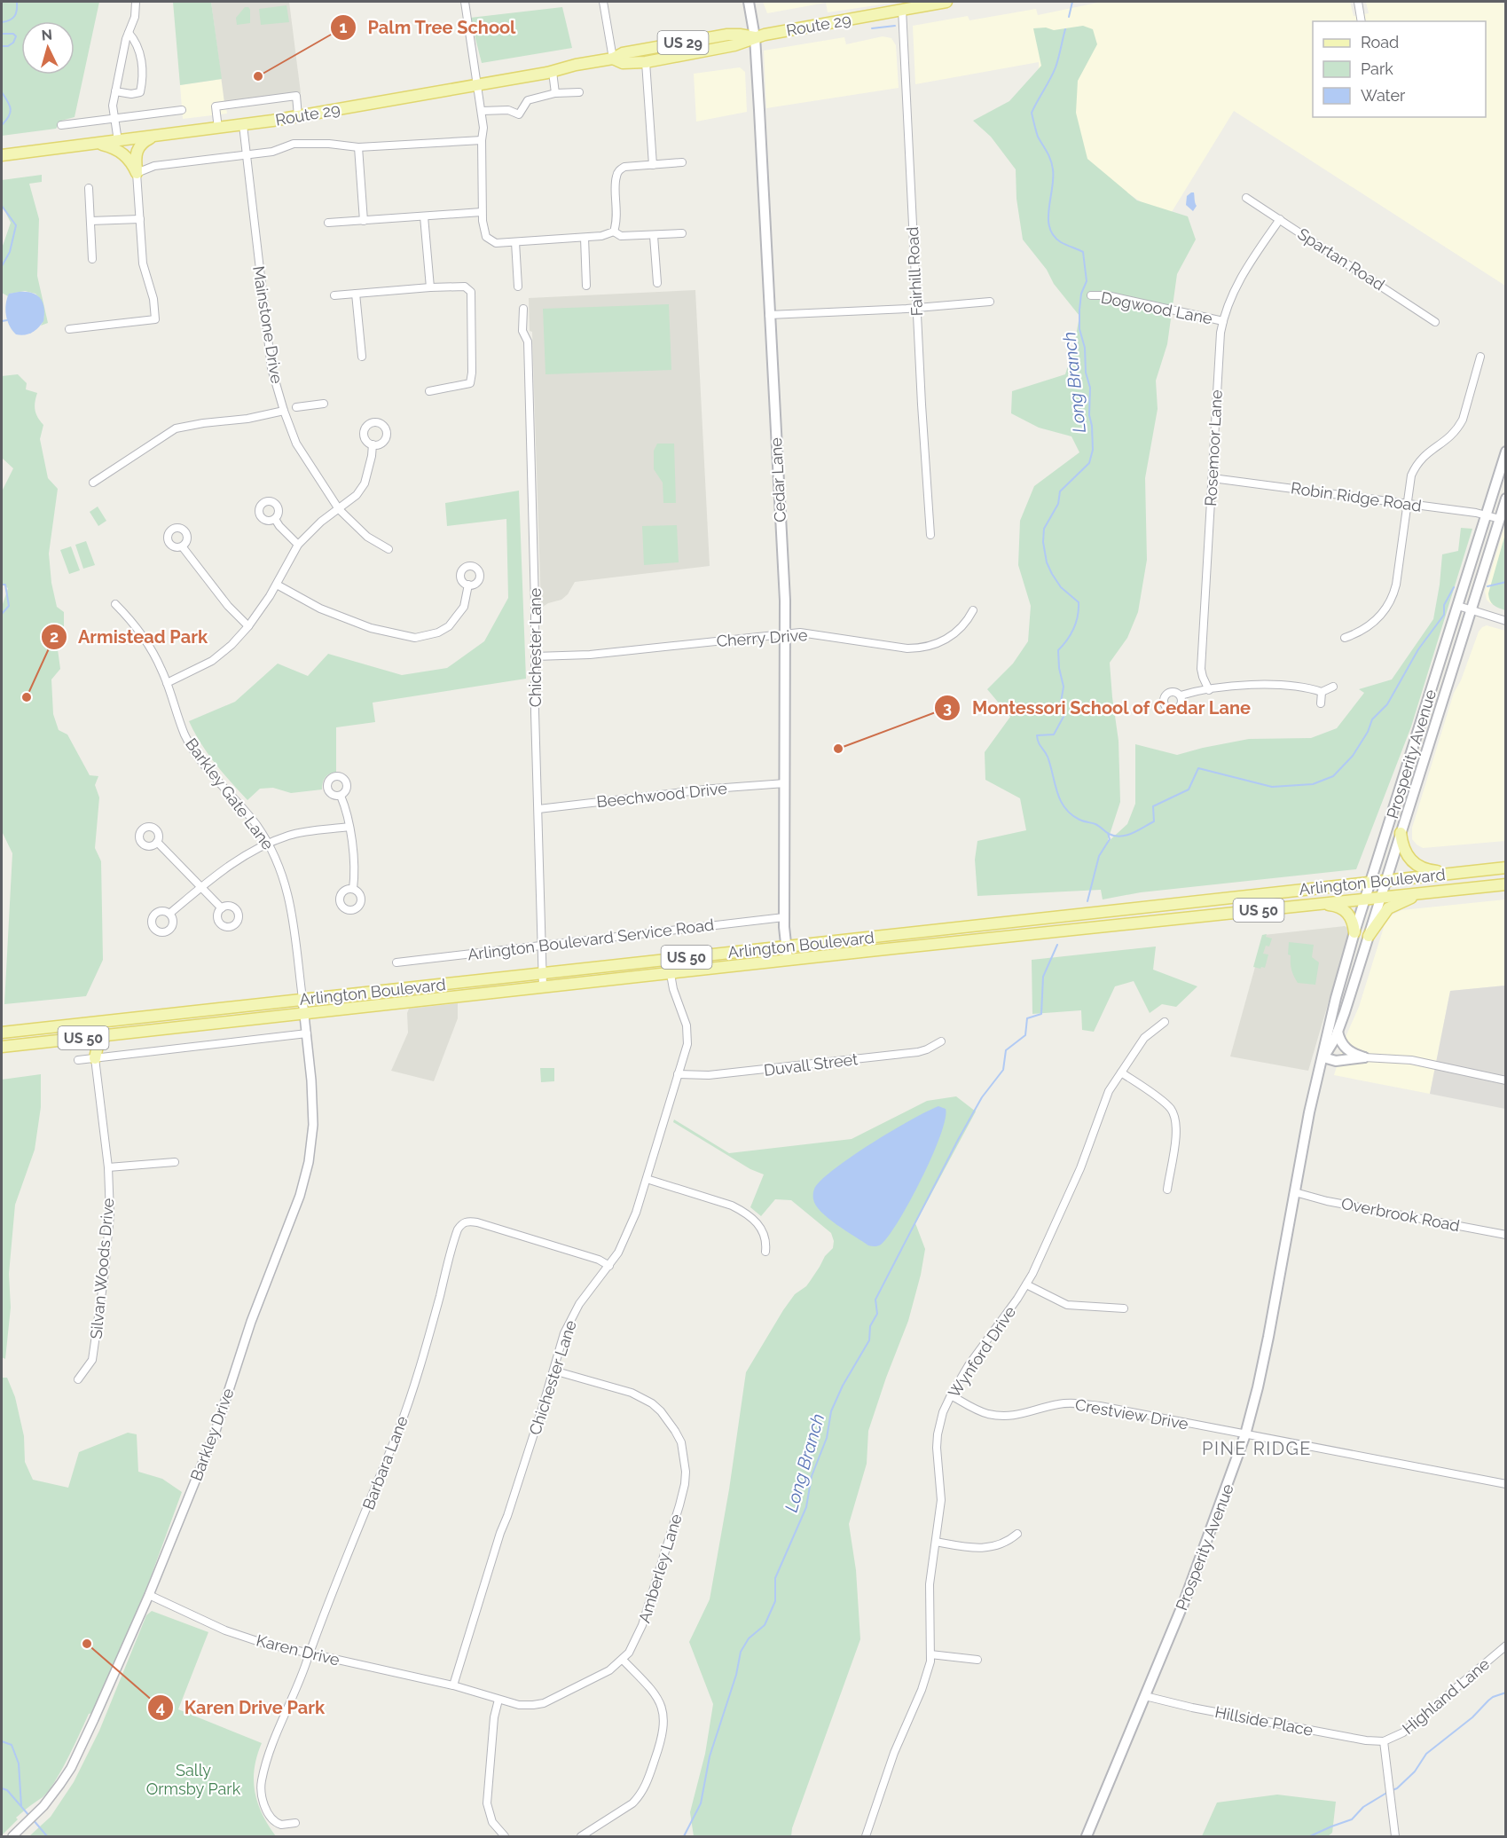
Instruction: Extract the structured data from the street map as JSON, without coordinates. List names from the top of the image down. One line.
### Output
{"streets":{"main road":["Route 29","US 29","Cedar Lane","Prosperity Avenue","Arlington Boulevard","US 50"],"street":["Spartan Road","Fairhill Road","Dogwood Lane","Mainstone Drive","Rosemoor Lane","Robin Ridge Road","Cherry Drive","Chichester Lane","Barkley Gate Lane","Beechwood Drive","Arlington Boulevard Service Road","Duvall Street","Overbrook Road","Silvan Woods Drive","Wynford Drive","Crestview Drive","Barkley Drive","Barbara Lane","Amberley Lane","Karen Drive","Highland Lane","Hillside Place"]},"crossings":[["Route 29","Fairhill Road"],["Route 29","Mainstone Drive"],["Route 29","Cedar Lane"],["Spartan Road","Rosemoor Lane"],["Dogwood Lane","Rosemoor Lane"],["Rosemoor Lane","Robin Ridge Road"],["Cedar Lane","Cherry Drive"],["Cedar Lane","Beechwood Drive"],["Cedar Lane","Arlington Boulevard"],["Cedar Lane","Arlington Boulevard Service Road"],["Robin Ridge Road","Prosperity Avenue"],["Cherry Drive","Chichester Lane"],["Chichester Lane","Beechwood Drive"],["Chichester Lane","Arlington Boulevard"],["Chichester Lane","Arlington Boulevard Service Road"],["Chichester Lane","Duvall Street"],["Chichester Lane","Barbara Lane"],["Chichester Lane","Amberley Lane"],["Chichester Lane","Karen Drive"],["Prosperity Avenue","Arlington Boulevard"],["Prosperity Avenue","Overbrook Road"],["Prosperity Avenue","Crestview Drive"],["Prosperity Avenue","Hillside Place"],["Barkley Gate Lane","Arlington Boulevard"],["Barkley Gate Lane","Barkley Drive"],["Arlington Boulevard","Barkley Drive"],["Wynford Drive","Crestview Drive"],["Barkley Drive","Karen Drive"],["Barbara Lane","Karen Drive"],["Amberley Lane","Karen Drive"],["Highland Lane","Hillside Place"]],"districts":["PINE RIDGE"],"water":["Long Branch"],"parks":["Sally Ormsby Park"],"places":["Palm Tree School","Armistead Park","Montessori School of Cedar Lane","Karen Drive Park"],"legend":["Road","Park","Water"],"north":"top"}
